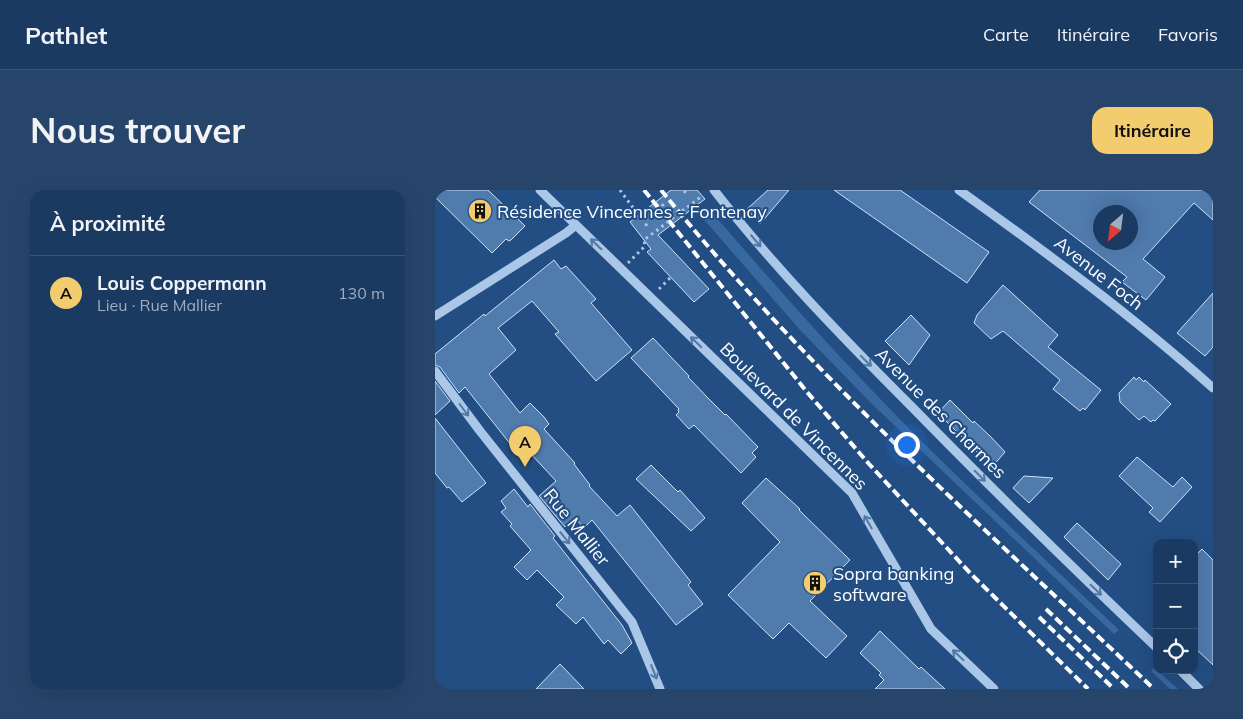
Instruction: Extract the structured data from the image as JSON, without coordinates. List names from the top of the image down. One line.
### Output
{"streets":{"street":["Avenue Foch","Avenue des Charmes","Boulevard de Vincennes","Rue Mallier"]},"one_way":["Avenue des Charmes","Boulevard de Vincennes","Rue Mallier"],"places":{"building":["Résidence Vincennes - Fontenay","Sopra banking software"]},"north":"bottom left","page":{"header":"Pathlet","nav":["Carte","Itinéraire","Favoris"],"buttons":"Itinéraire","title":"Nous trouver","heading":"À proximité","list":[{"mark":"A","name":"Louis Coppermann","note":"Lieu · Rue Mallier","value":"130 m"}],"pins":"A","map_buttons":["+","−"]}}
